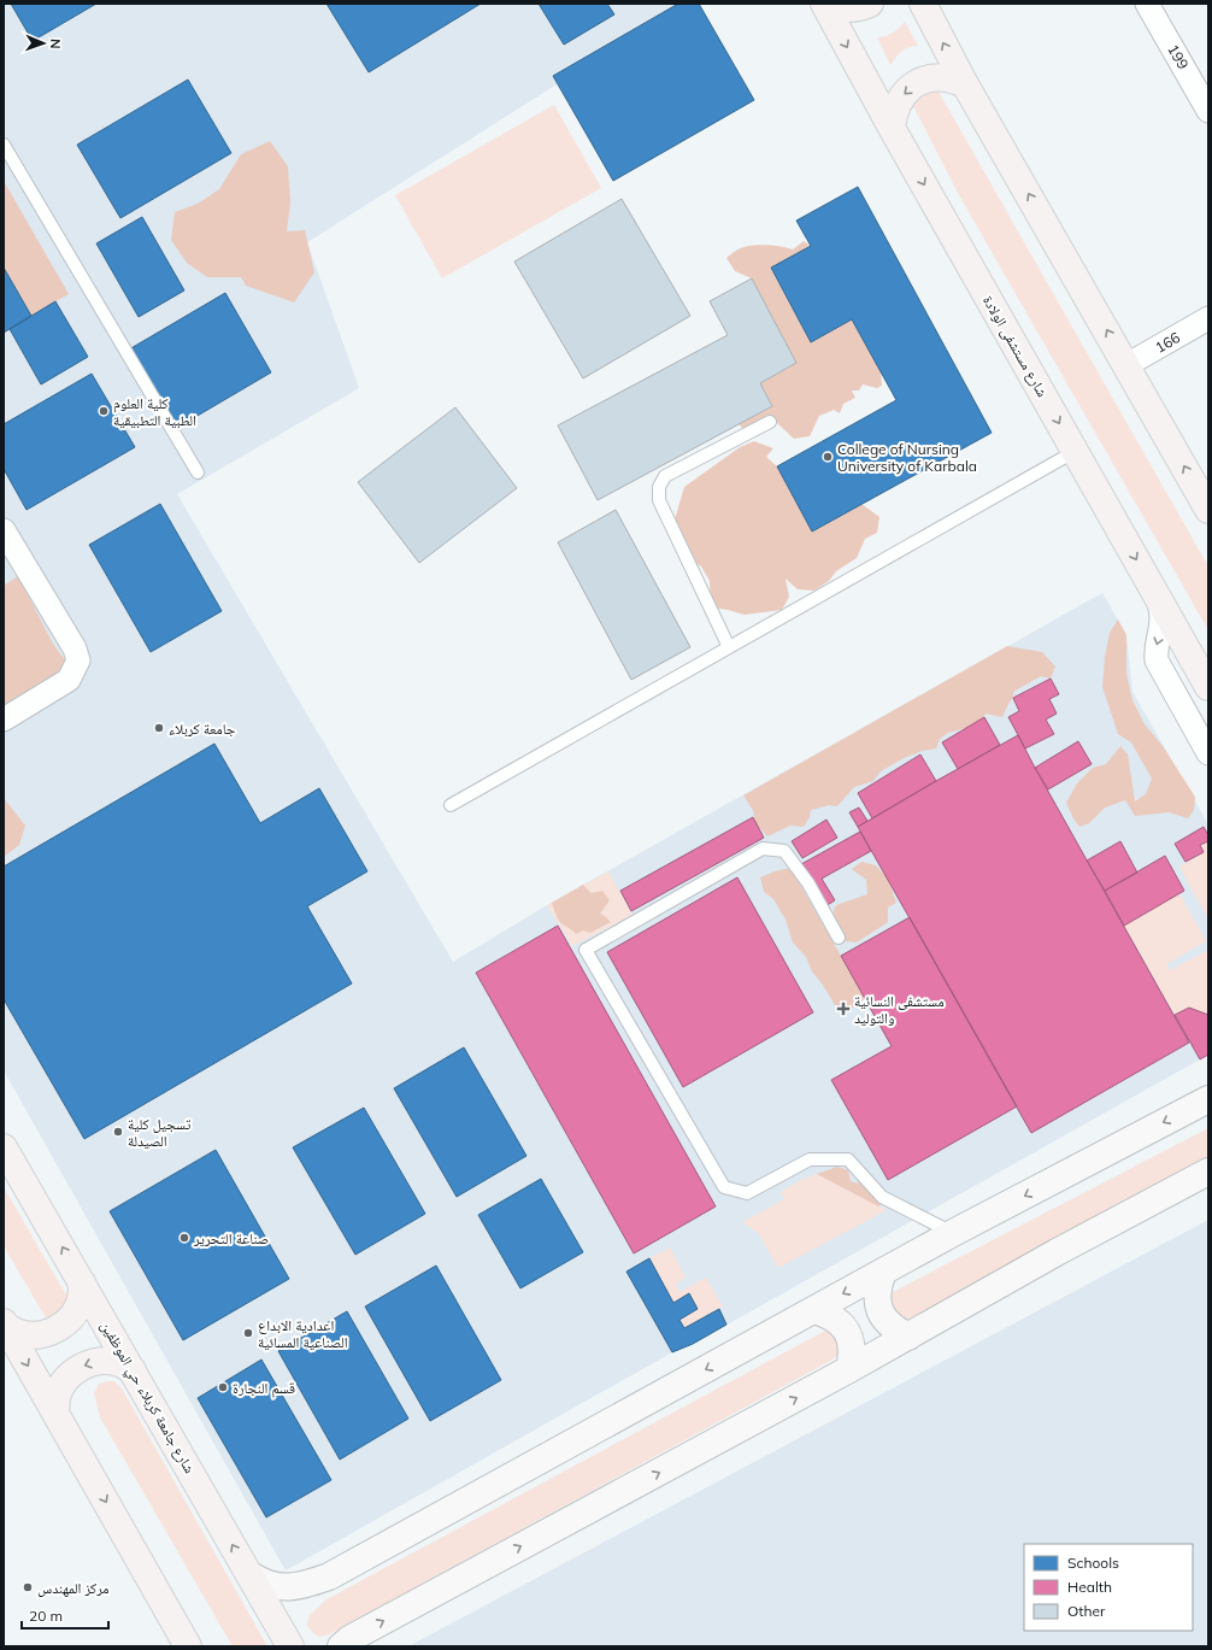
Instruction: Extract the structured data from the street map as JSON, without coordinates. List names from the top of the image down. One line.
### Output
{"streets":{"main road":["شارع مستشفى الولادة","شارع جامعة كربلاء حي الموظفين"],"street":["199","166"]},"places":{"other":["كلية العلوم الطبية التطبيقية","College of Nursing University of Karbala","جامعة كربلاء","تسجيل كلية الصيدلة","صناعة التحرير","اعدادية الابداع الصناعية المسائية","قسم النجارة","مركز المهندس"],"health":["مستشفى النسائية والتوليد"]},"legend":["Schools","Health","Other"],"scale_bar":"20 m","north":"right"}
